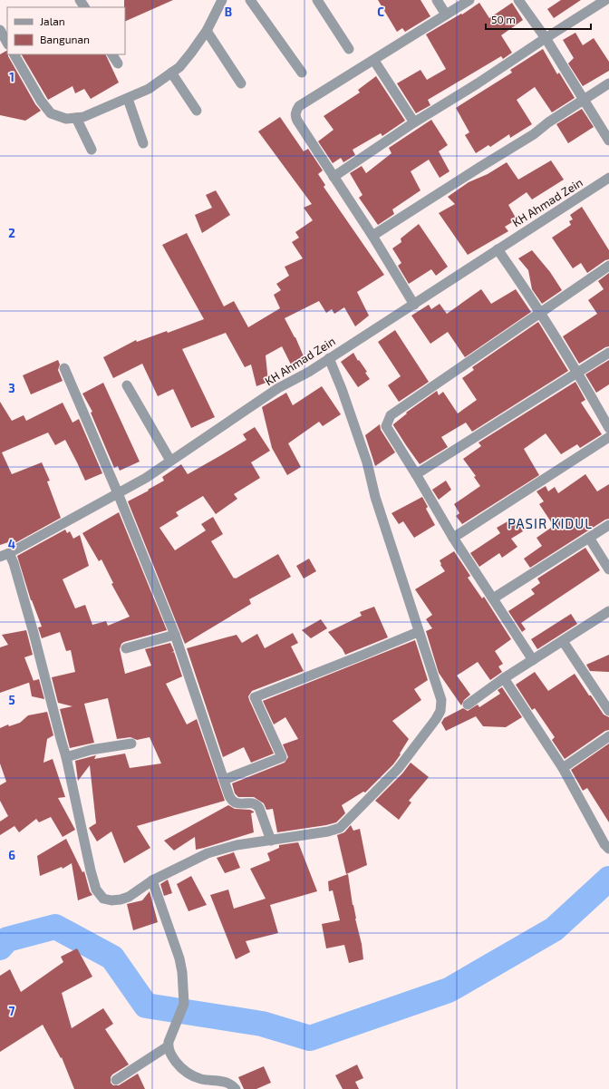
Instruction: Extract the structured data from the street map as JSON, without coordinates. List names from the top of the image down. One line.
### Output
{"streets":{"street":["KH Ahmad Zein"]},"districts":["PASIR KIDUL"],"legend":["Jalan","Bangunan"],"scale_bar":"50 m","grid":{"columns":["B","C"],"rows":["1","2","3","4","5","6","7"]}}
